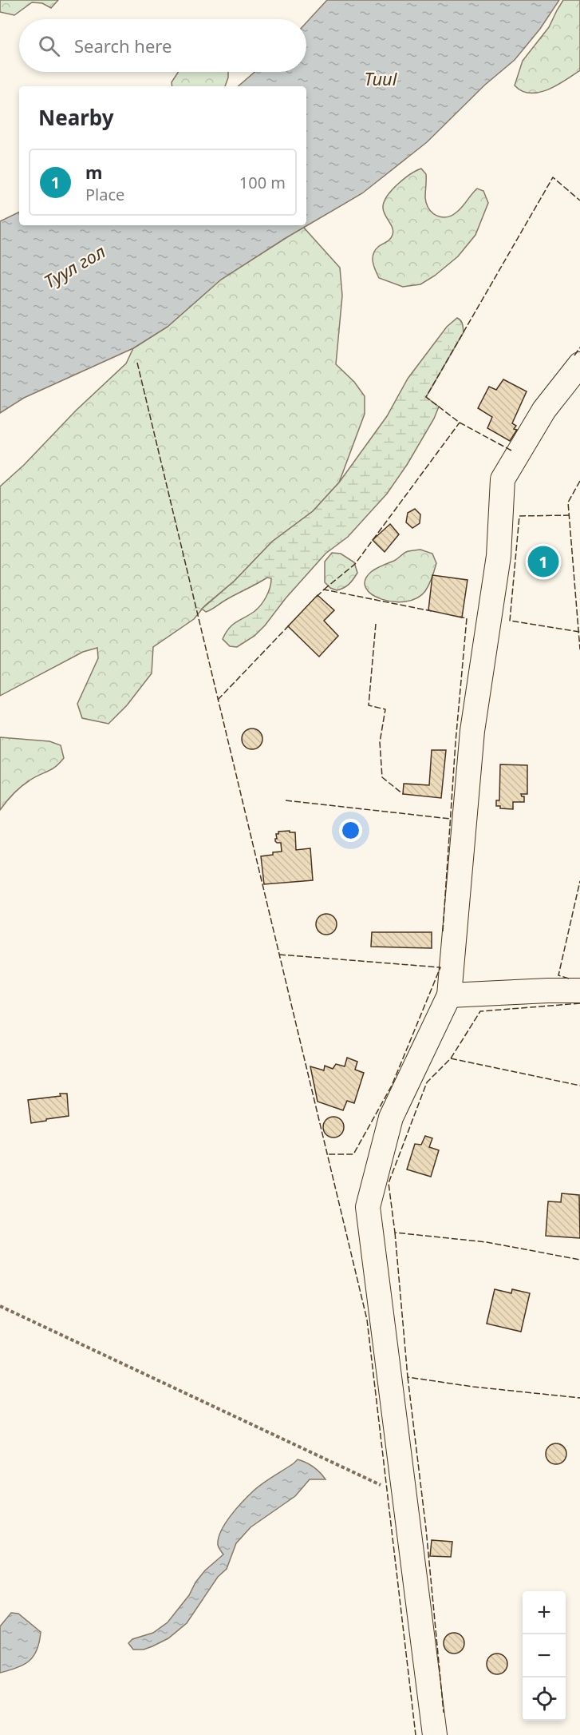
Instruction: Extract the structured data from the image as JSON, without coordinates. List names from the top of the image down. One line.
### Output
{"water":["Tuul","Туул гол"],"page":{"search":"Search here","heading":"Nearby","list":[{"mark":"1","name":"m","note":"Place","value":"100 m"}],"pins":"1","map_buttons":["+","−"]}}
